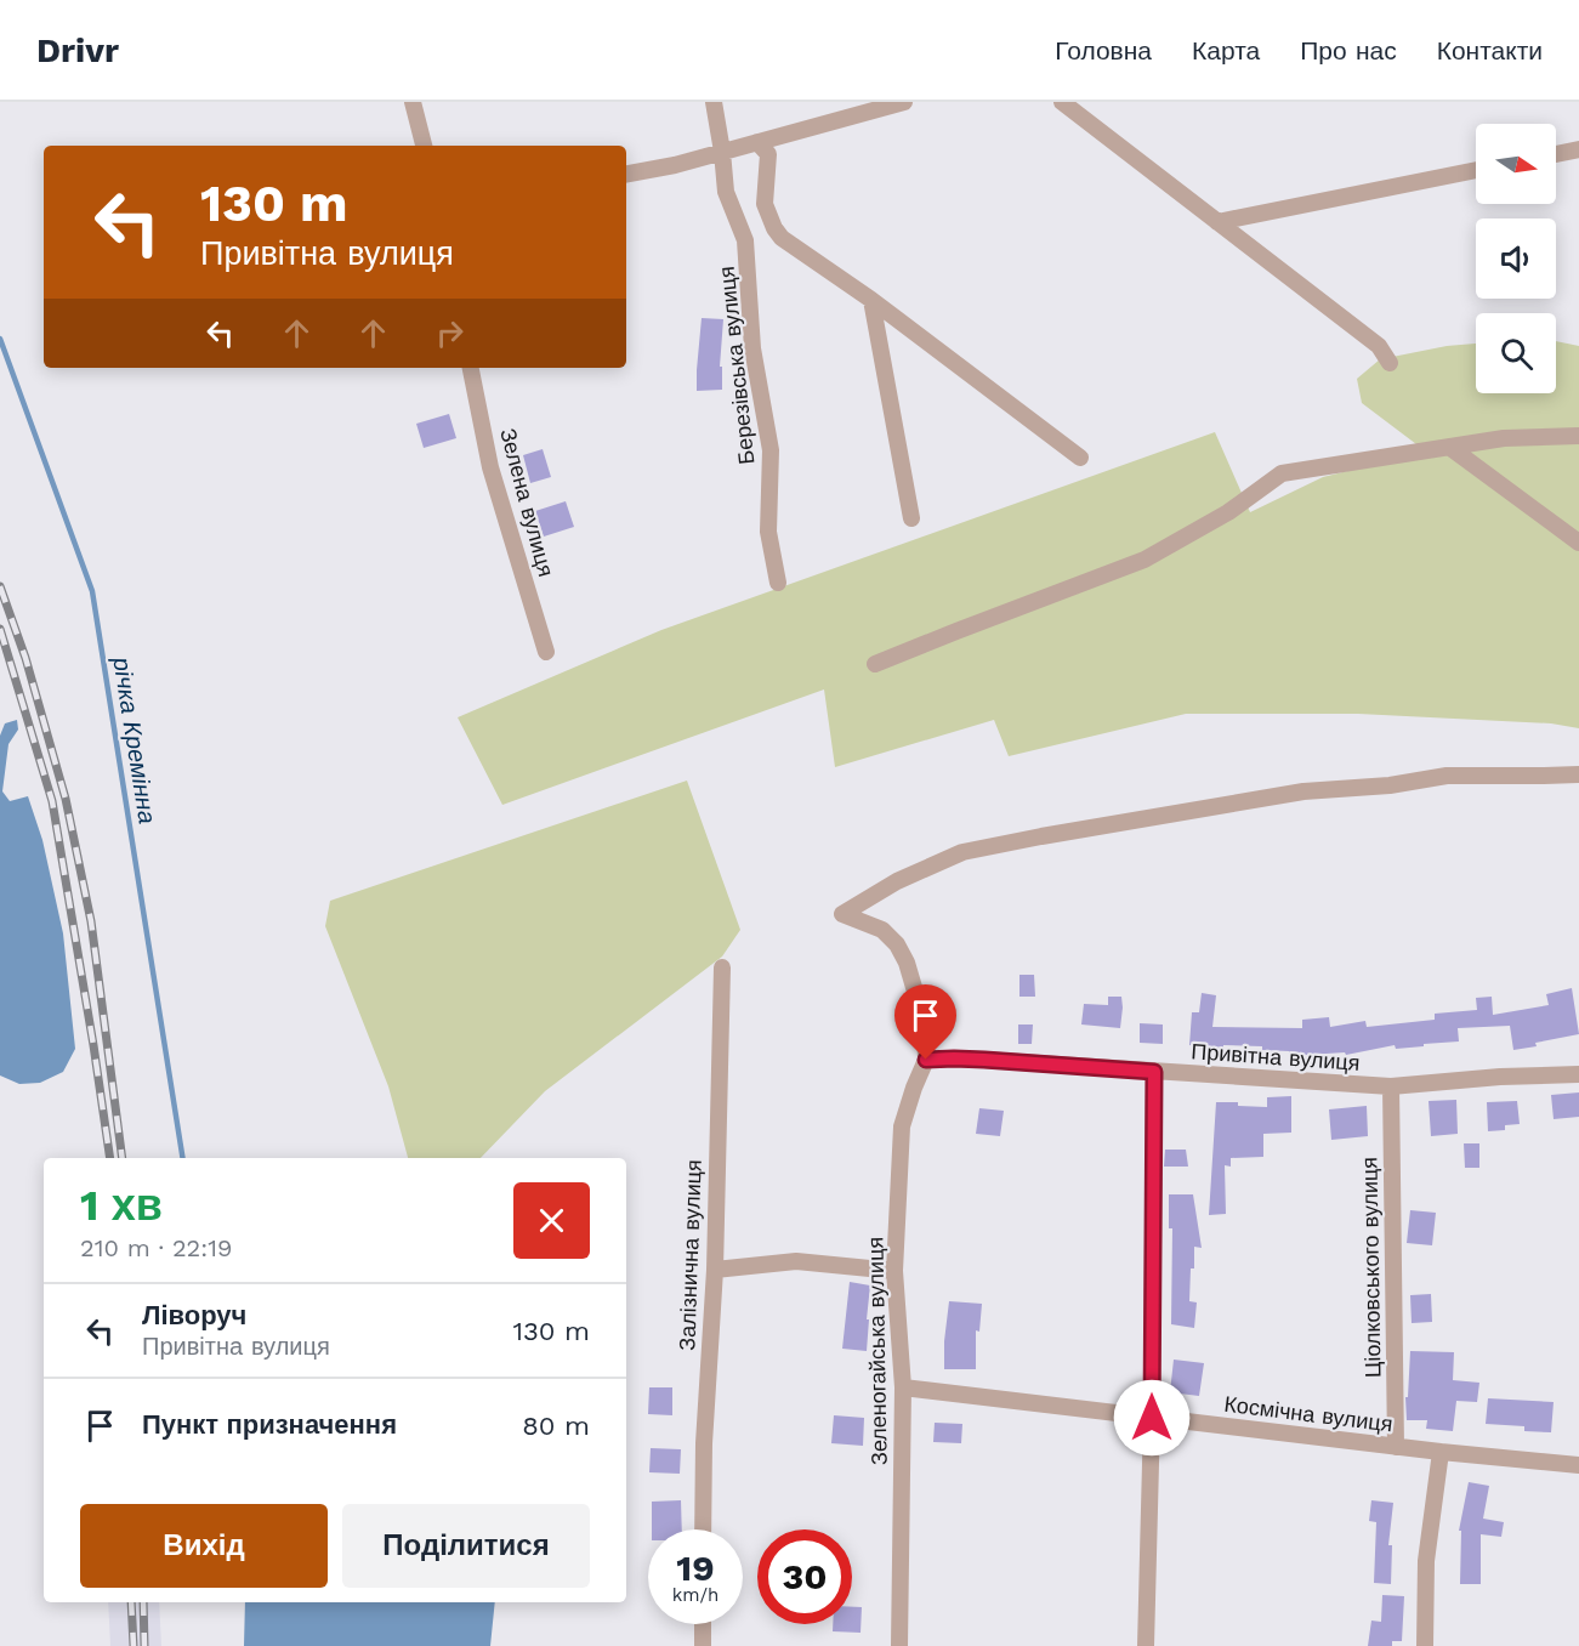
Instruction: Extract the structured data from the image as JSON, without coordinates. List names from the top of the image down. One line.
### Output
{"streets":{"street":["Березівська вулиця","Зелена вулиця","Привітна вулиця","Залізнична вулиця","Ціолковського вулиця","Зеленогайська вулиця","Космічна вулиця"]},"crossings":[["Привітна вулиця","Ціолковського вулиця"],["Привітна вулиця","Зеленогайська вулиця"],["Ціолковського вулиця","Космічна вулиця"],["Зеленогайська вулиця","Космічна вулиця"]],"water":["річка Кремінна"],"north":"right","page":{"header":"Drivr","nav":["Головна","Карта","Про нас","Контакти"],"turn":["130 m","Привітна вулиця"],"heading":["1 хв","210 m · 22:19"],"list":[{"name":"Ліворуч","note":"Привітна вулиця","value":"130 m"},{"name":"Пункт призначення","value":"80 m"}],"buttons":["Вихід","Поділитися"],"speed":"19 km/h","limit":"30"}}
